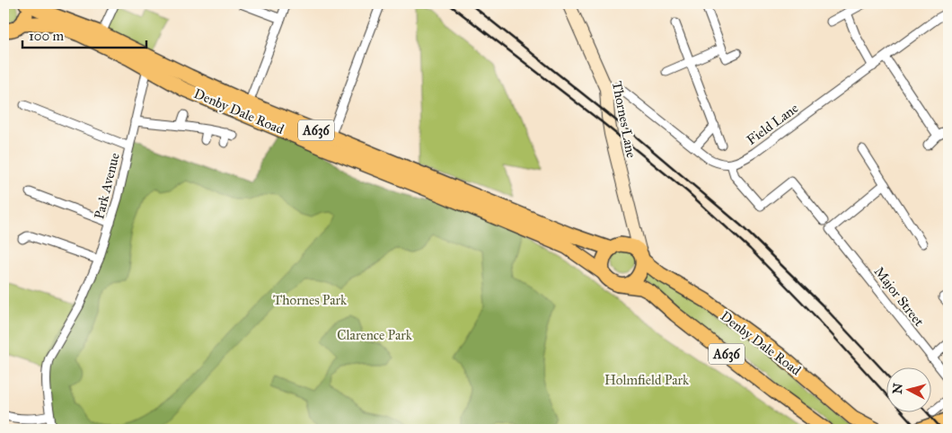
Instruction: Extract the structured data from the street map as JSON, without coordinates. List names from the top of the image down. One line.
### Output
{"streets":{"main road":["Denby Dale Road","A636"],"street":["Thornes Lane","Field Lane","Park Avenue","Major Street"]},"crossings":[["Denby Dale Road","Thornes Lane"],["Denby Dale Road","A636"],["Denby Dale Road","Park Avenue"],["Thornes Lane","A636"]],"parks":["Thornes Park","Clarence Park","Holmfield Park"],"scale_bar":"100 m","north":"left"}
